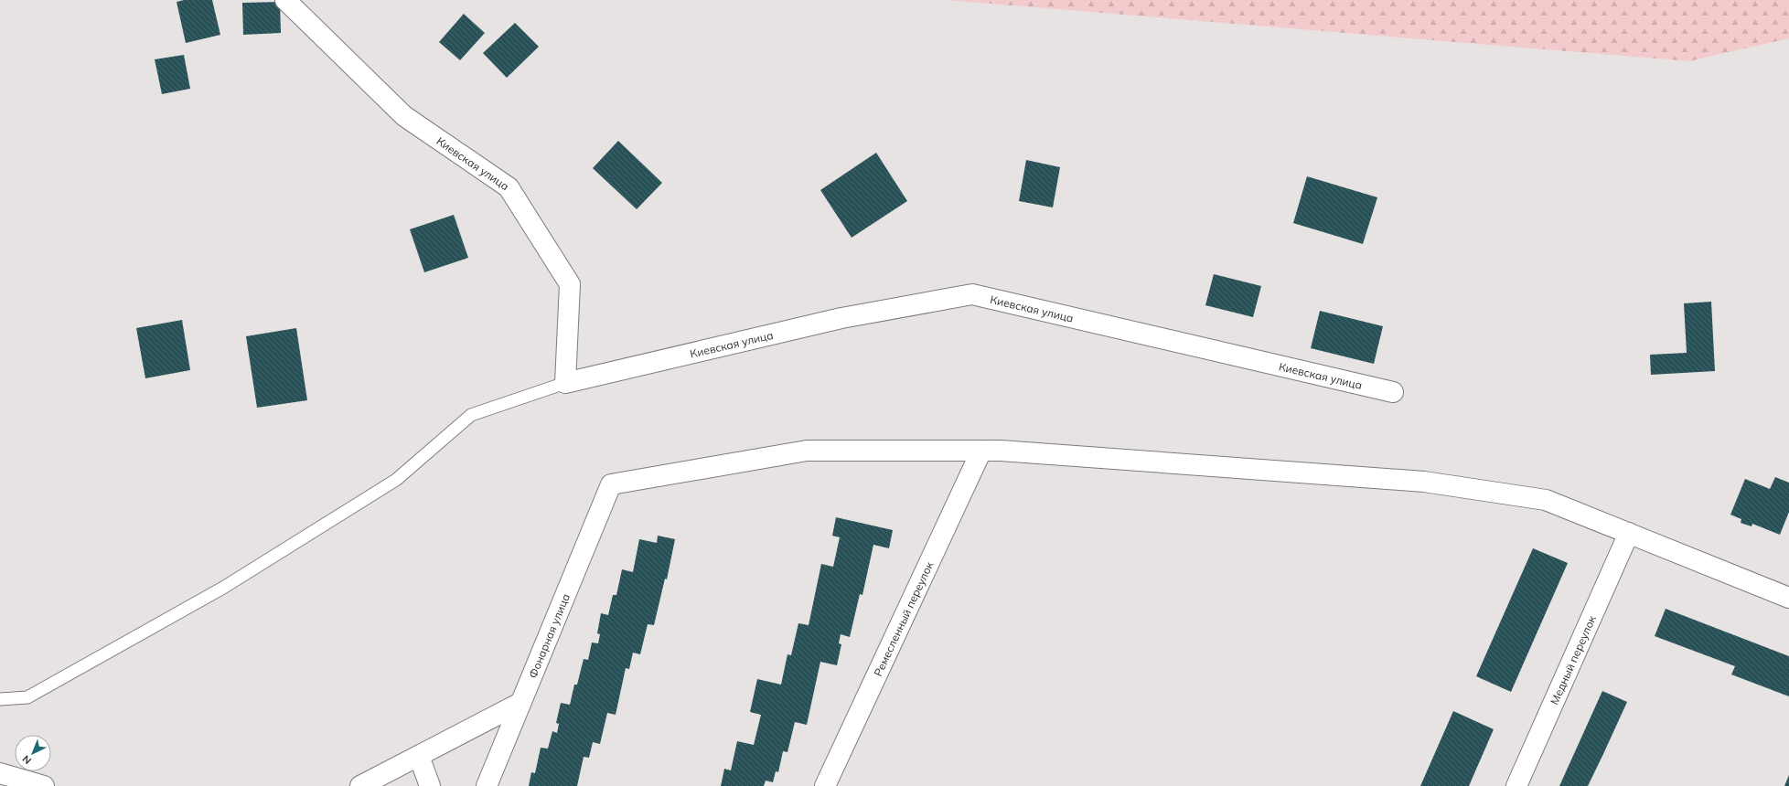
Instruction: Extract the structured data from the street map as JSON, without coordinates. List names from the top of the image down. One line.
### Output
{"streets":{"street":["Киевская улица","Ремесленный переулок","Фонарная улица","Медный переулок"]},"crossings":[["Ремесленный переулок","Фонарная улица"]],"north":"bottom left"}
